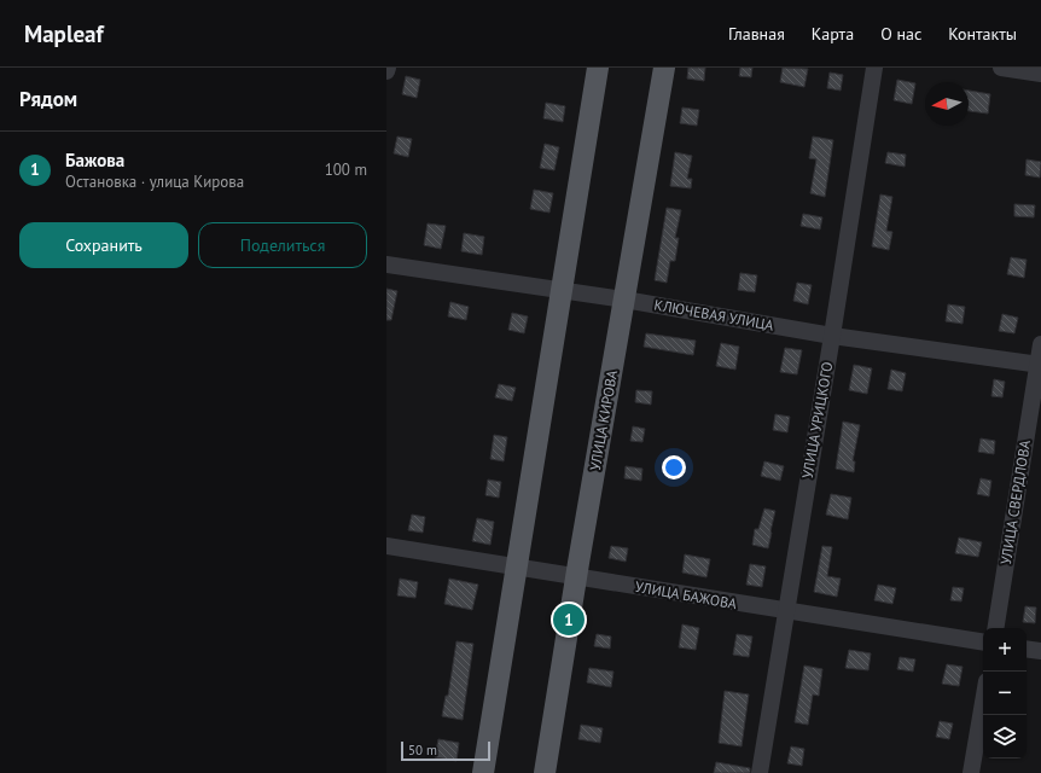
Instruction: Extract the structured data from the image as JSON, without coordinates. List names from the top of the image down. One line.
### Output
{"streets":{"main road":["УЛИЦА КИРОВА"],"street":["КЛЮЧЕВАЯ УЛИЦА","УЛИЦА УРИЦКОГО","УЛИЦА СВЕРДЛОВА","УЛИЦА БАЖОВА"]},"crossings":[["КЛЮЧЕВАЯ УЛИЦА","УЛИЦА КИРОВА"],["КЛЮЧЕВАЯ УЛИЦА","УЛИЦА УРИЦКОГО"],["КЛЮЧЕВАЯ УЛИЦА","УЛИЦА СВЕРДЛОВА"],["УЛИЦА КИРОВА","УЛИЦА БАЖОВА"],["УЛИЦА УРИЦКОГО","УЛИЦА БАЖОВА"]],"scale_bar":"50 m","north":"left","page":{"header":"Mapleaf","nav":["Главная","Карта","О нас","Контакты"],"heading":"Рядом","list":[{"mark":"1","name":"Бажова","note":"Остановка · улица Кирова","value":"100 m"}],"buttons":["Сохранить","Поделиться"],"pins":"1","map_buttons":["+","−"],"scale":"50 m"}}
